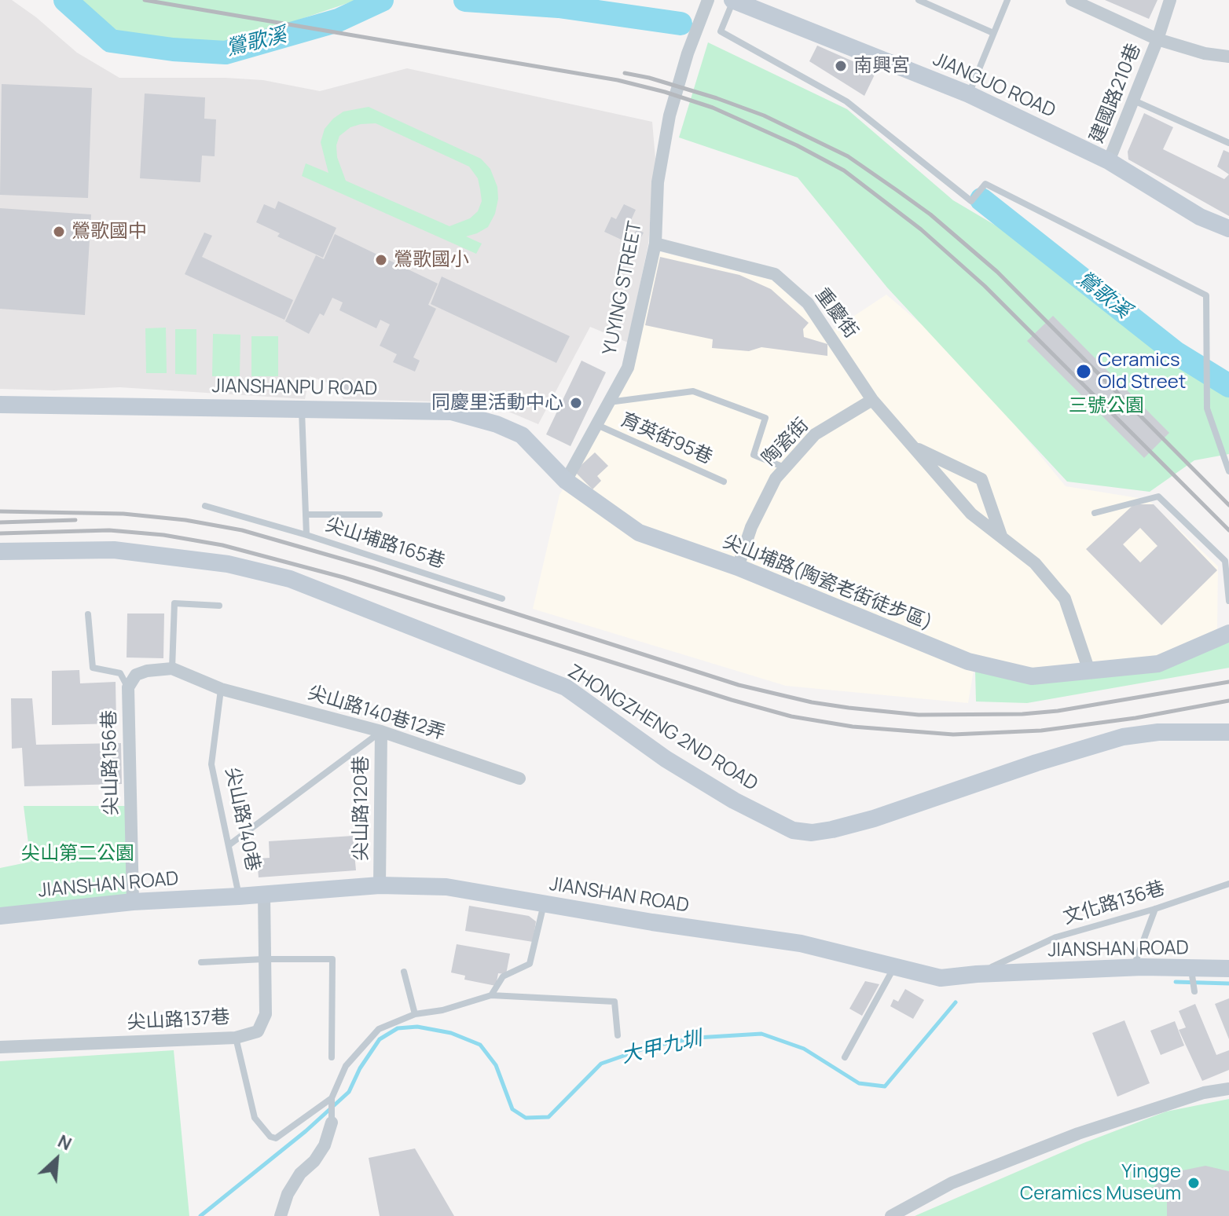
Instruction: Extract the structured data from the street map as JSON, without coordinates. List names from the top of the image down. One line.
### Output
{"streets":{"main road":["JIANGUO ROAD","JIANSHANPU ROAD","尖山埔路(陶瓷老街徒步區)","ZHONGZHENG 2ND ROAD","JIANSHAN ROAD"],"street":["建國路210巷","YUYING STREET","重慶街","陶瓷街","尖山路140巷12弄","尖山路156巷","尖山路120巷","尖山路137巷"],"lane":["育英街95巷","尖山埔路165巷","尖山路140巷","文化路136巷"]},"crossings":[["JIANGUO ROAD","建國路210巷"],["YUYING STREET","重慶街"],["YUYING STREET","JIANSHANPU ROAD"],["YUYING STREET","育英街95巷"],["YUYING STREET","尖山埔路(陶瓷老街徒步區)"],["重慶街","陶瓷街"],["重慶街","尖山埔路(陶瓷老街徒步區)"],["JIANSHANPU ROAD","尖山埔路165巷"],["JIANSHANPU ROAD","尖山埔路(陶瓷老街徒步區)"],["陶瓷街","尖山埔路(陶瓷老街徒步區)"],["尖山路140巷12弄","尖山路120巷"],["尖山路140巷12弄","尖山路140巷"],["尖山路156巷","JIANSHAN ROAD"],["尖山路120巷","JIANSHAN ROAD"],["尖山路140巷","JIANSHAN ROAD"],["JIANSHAN ROAD","文化路136巷"],["JIANSHAN ROAD","尖山路137巷"]],"water":["鶯歌溪","大甲九圳"],"parks":["三號公園","尖山第二公園"],"places":["南興宮","鶯歌國中","鶯歌國小","Ceramics Old Street","同慶里活動中心","Yingge Ceramics Museum"],"north":"top right"}
